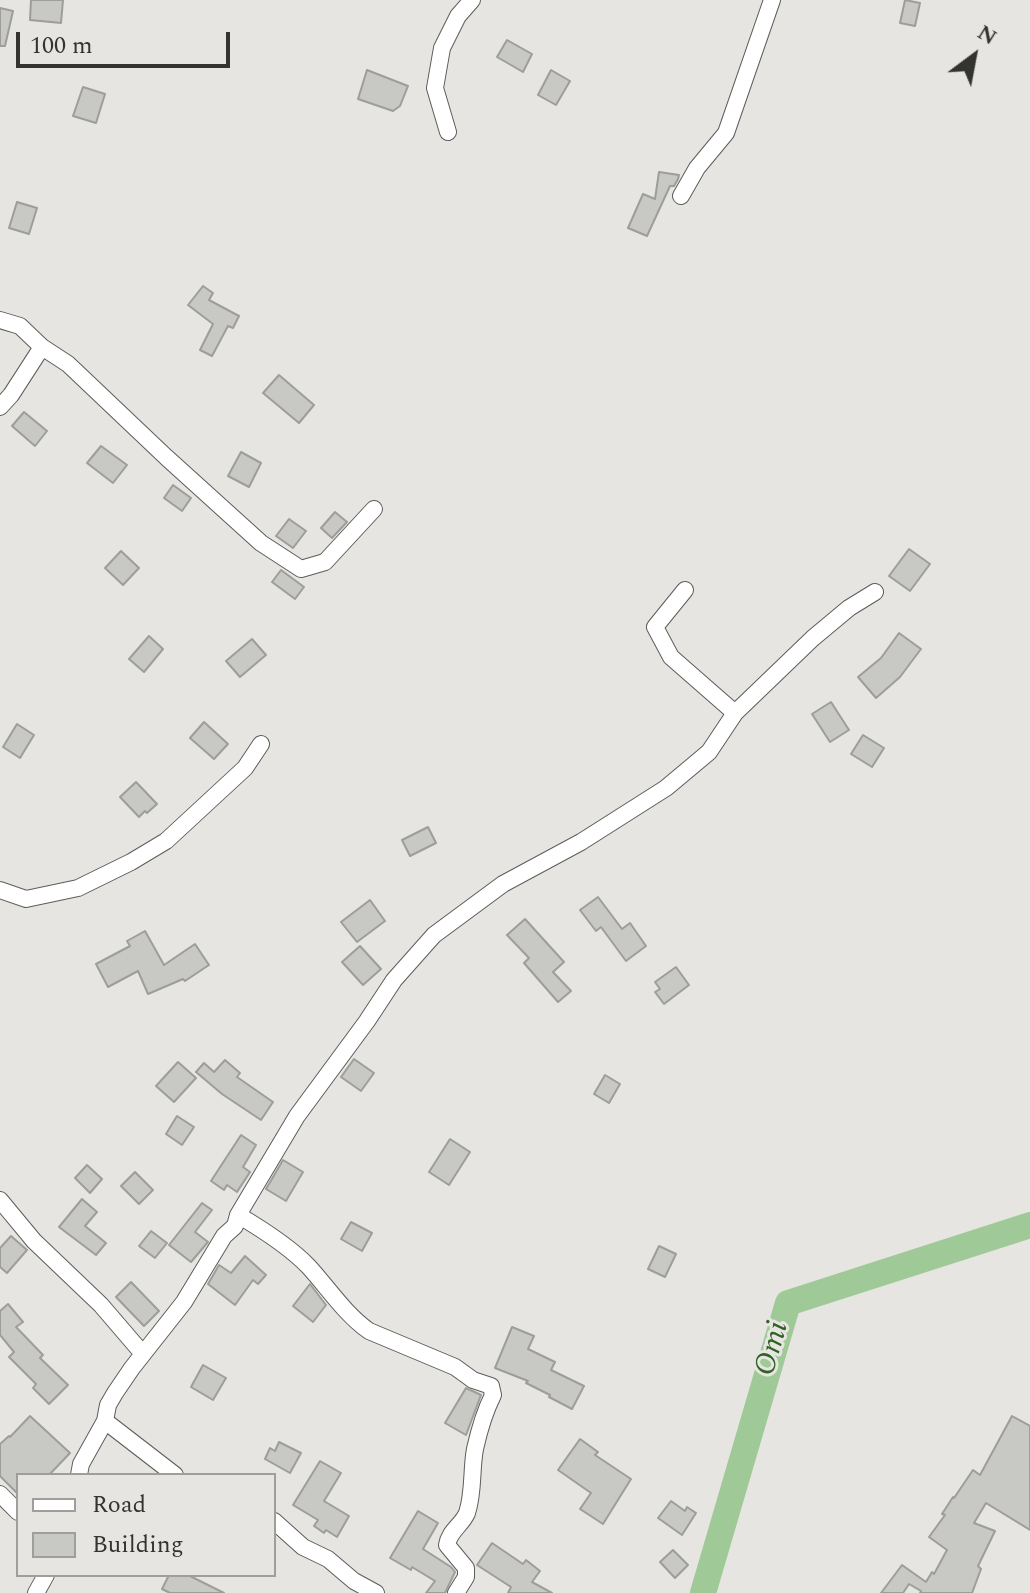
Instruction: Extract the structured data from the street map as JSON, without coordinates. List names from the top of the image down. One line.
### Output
{"water":["Omi"],"legend":["Road","Building"],"scale_bar":"100 m","north":"top right"}
